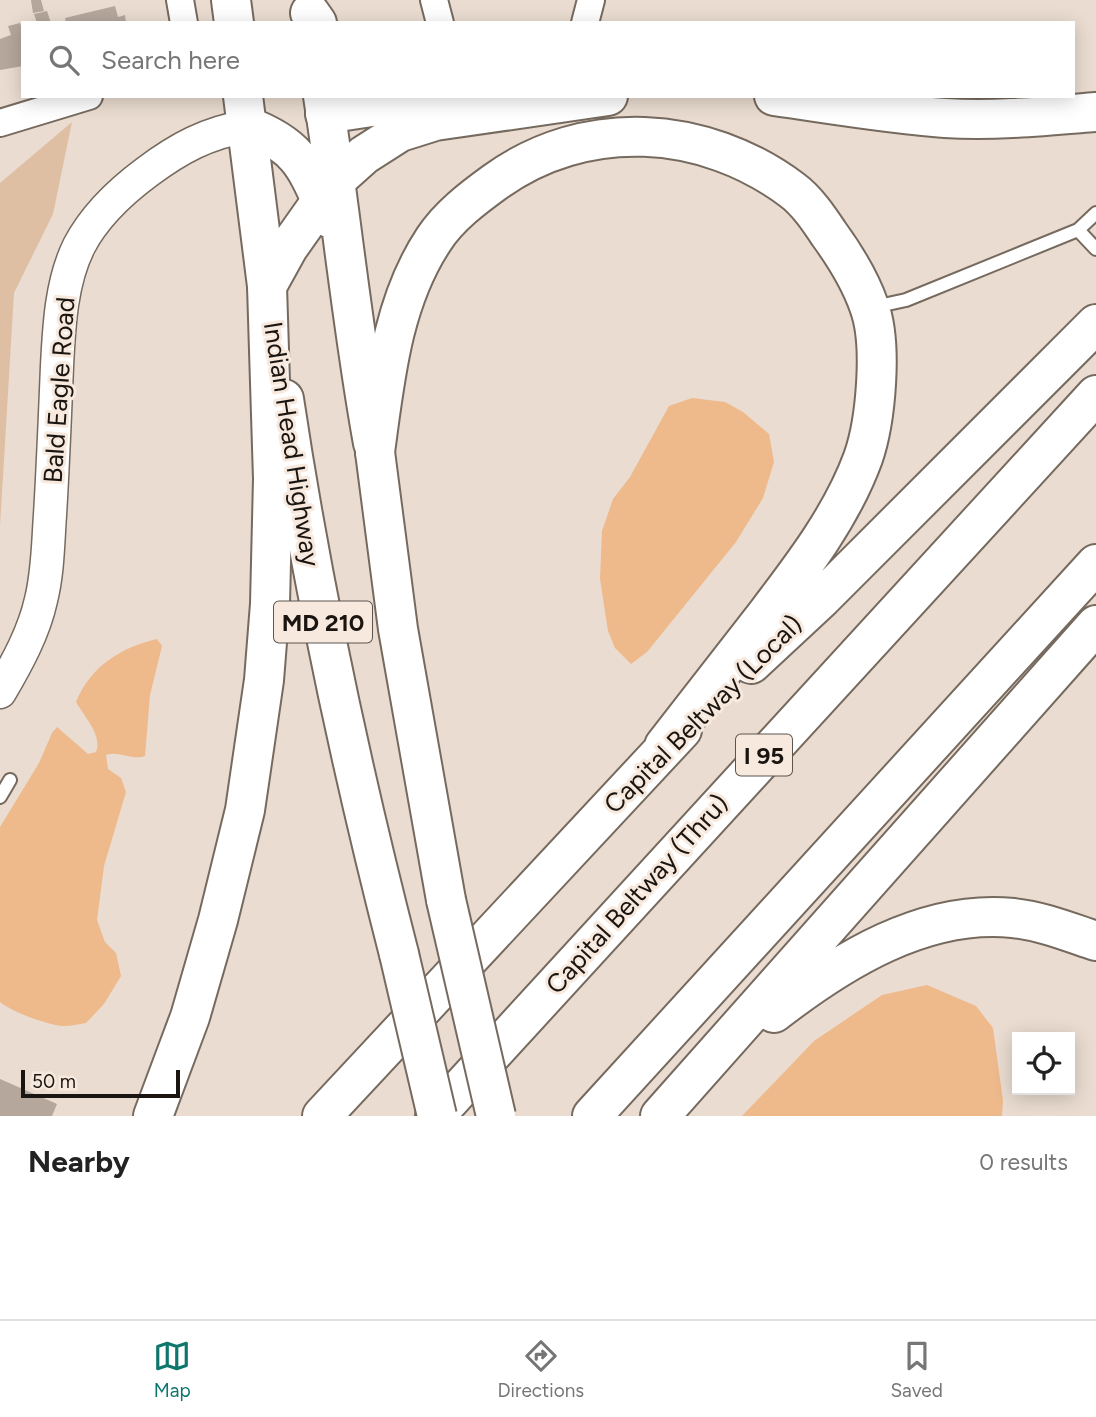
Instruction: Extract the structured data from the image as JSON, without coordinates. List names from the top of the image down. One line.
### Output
{"streets":{"main road":["Bald Eagle Road","Indian Head Highway","MD 210","Capital Beltway (Local)","I 95","Capital Beltway (Thru)"]},"crossings":[["Bald Eagle Road","Indian Head Highway"],["Bald Eagle Road","MD 210"],["Indian Head Highway","Capital Beltway (Thru)"]],"scale_bar":"50 m","page":{"search":"Search here","scale":"50 m","heading":["Nearby","0 results"],"nav":["Map","Directions","Saved"]}}
